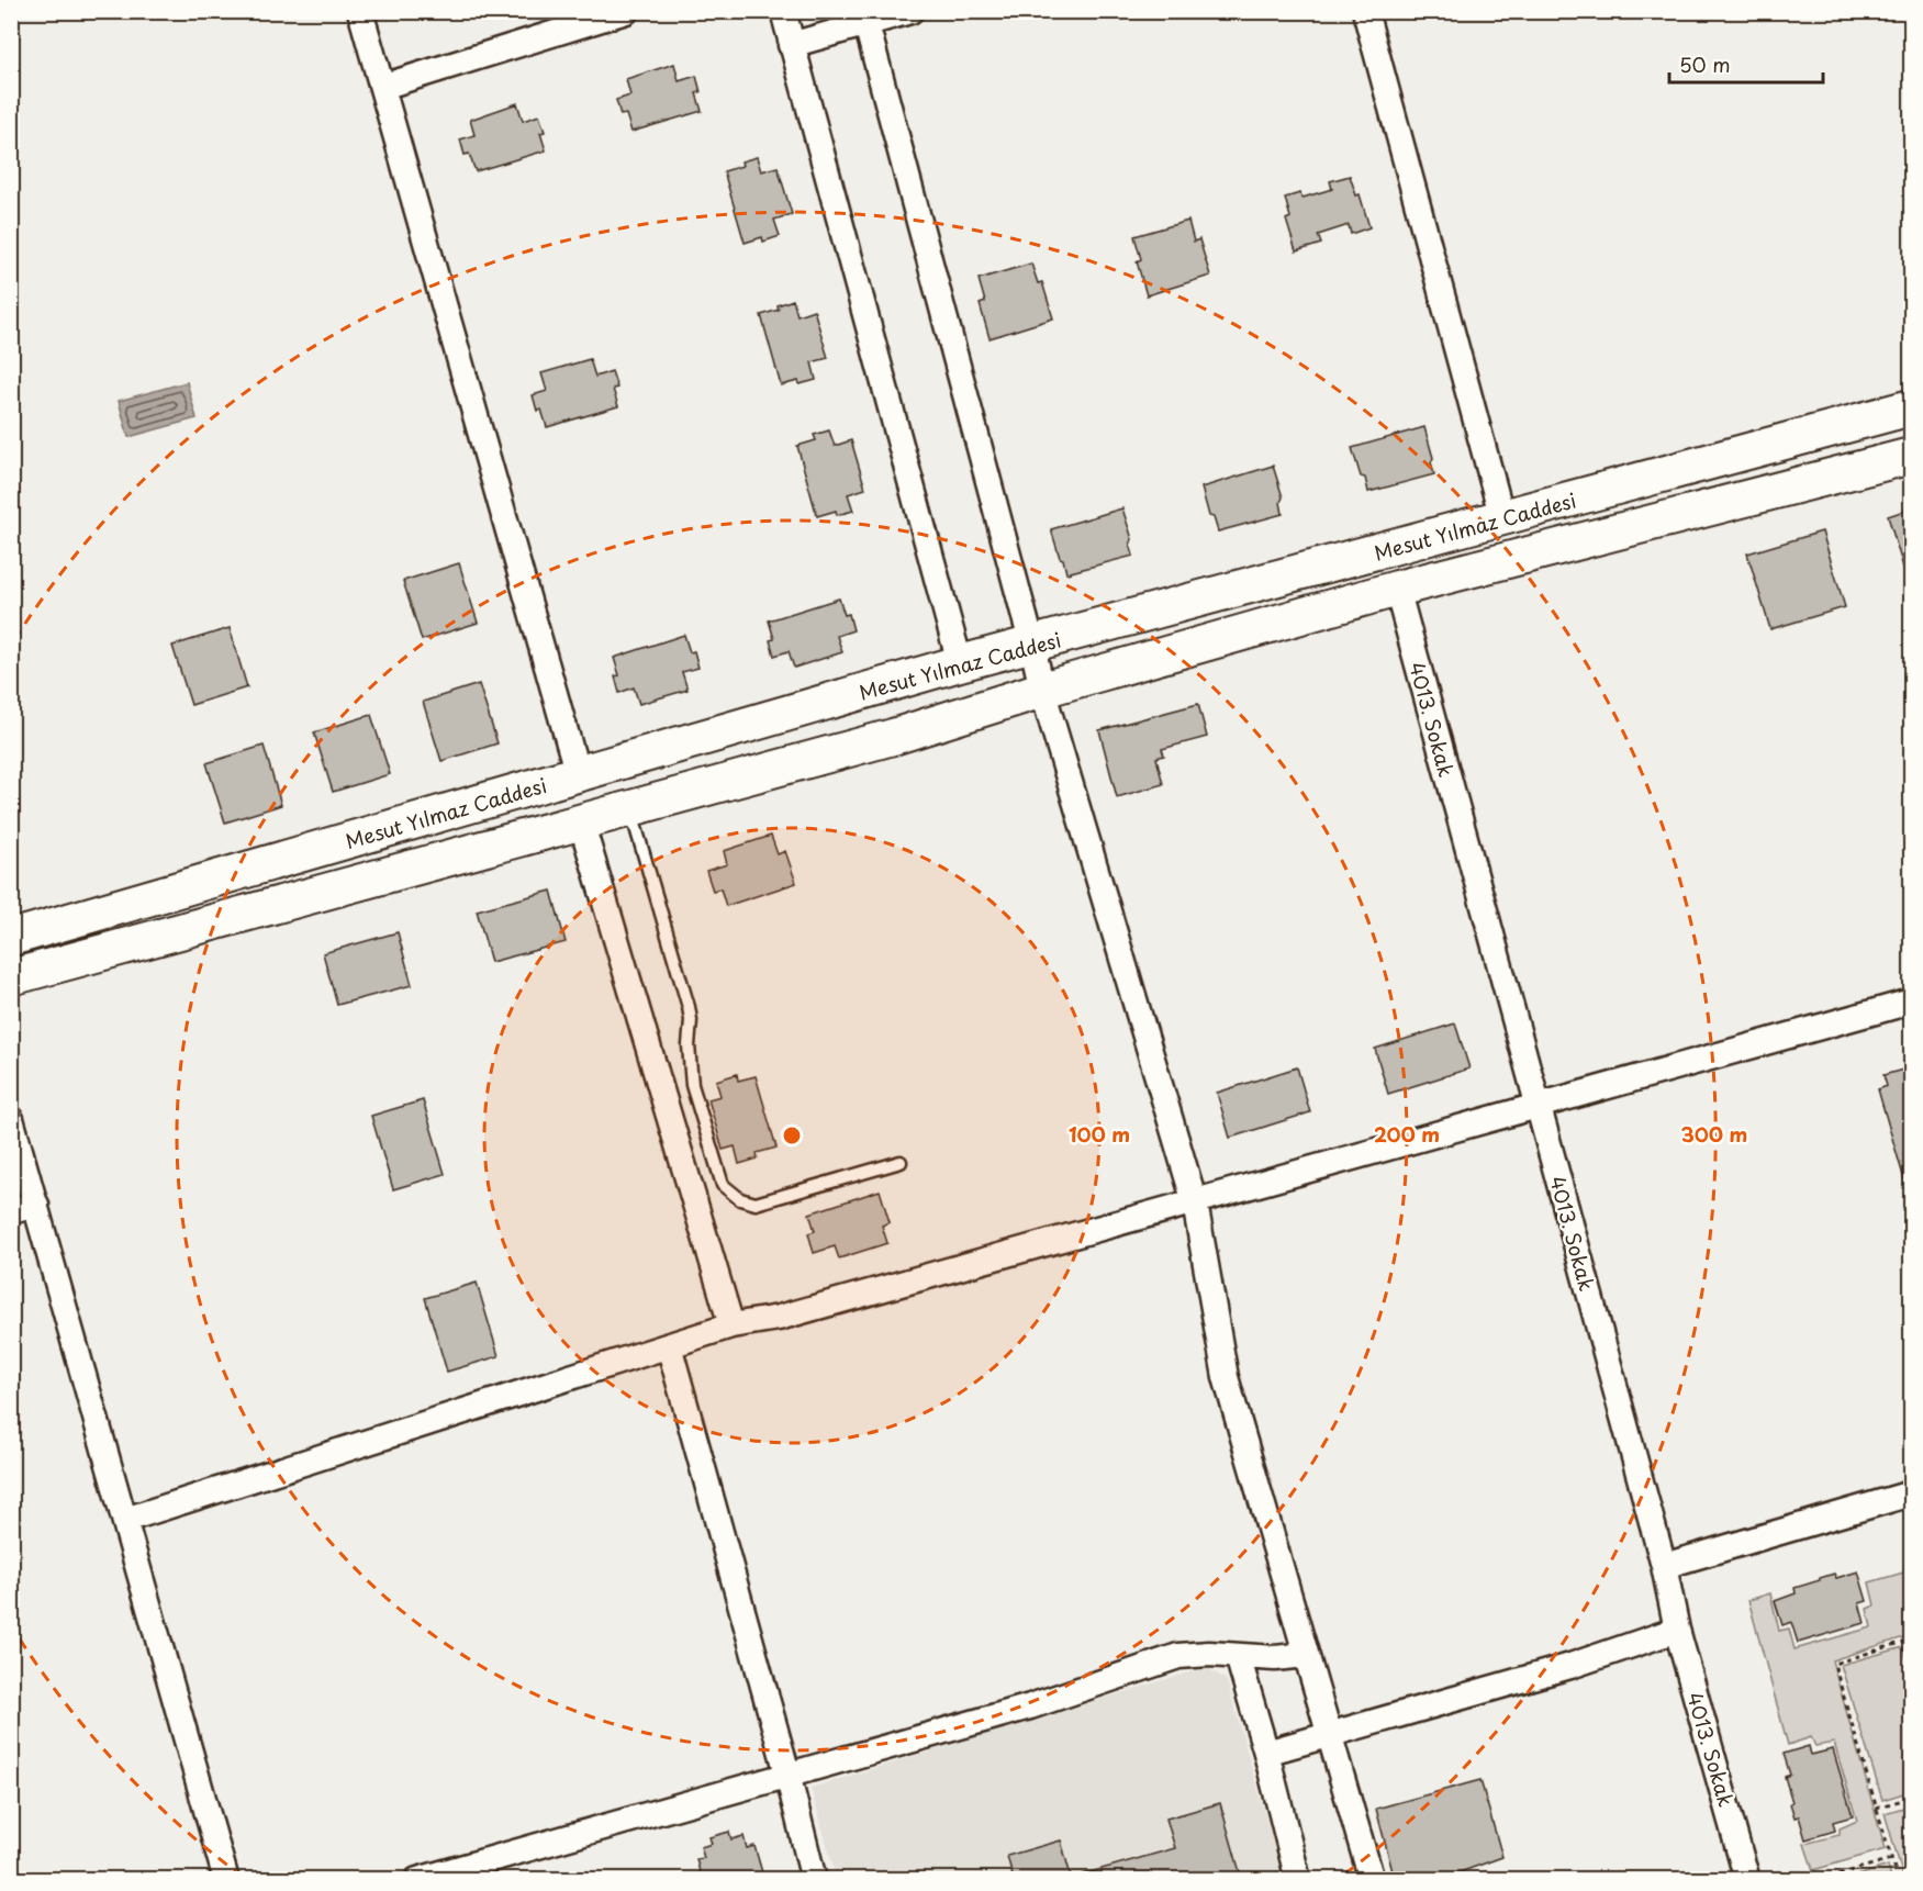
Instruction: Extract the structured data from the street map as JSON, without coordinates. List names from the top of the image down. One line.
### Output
{"streets":{"main road":["Mesut Yılmaz Caddesi"],"street":["4013. Sokak"]},"crossings":[["Mesut Yılmaz Caddesi","4013. Sokak"]],"scale_bar":"50 m","rings":["100 m","200 m","300 m"]}
